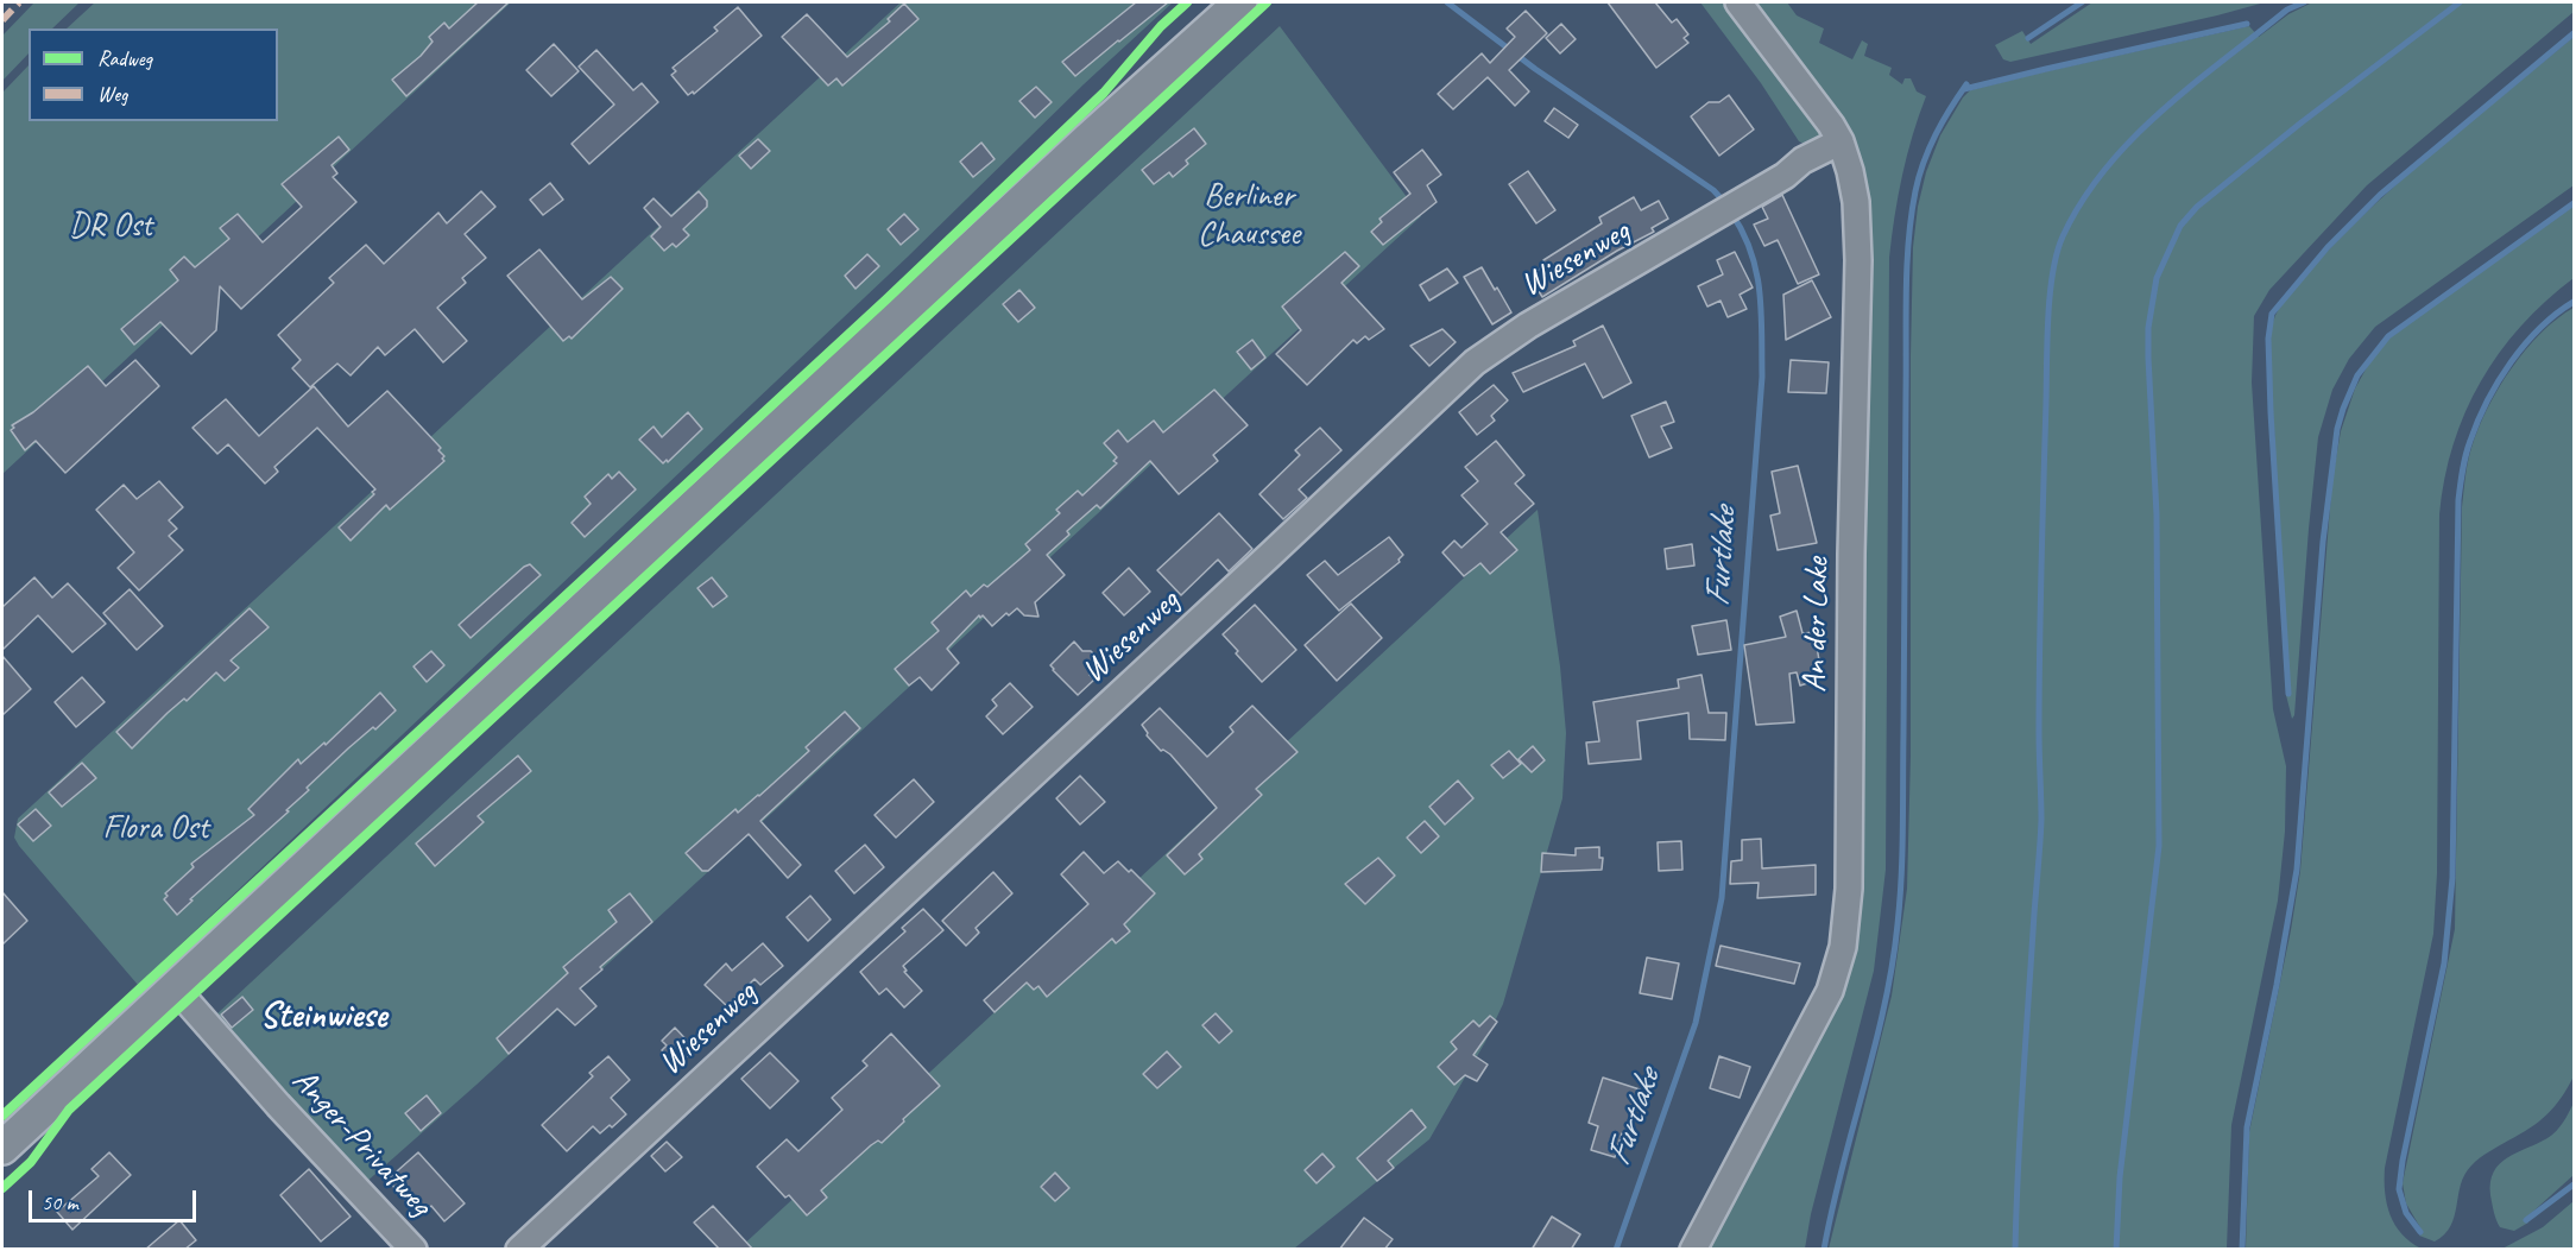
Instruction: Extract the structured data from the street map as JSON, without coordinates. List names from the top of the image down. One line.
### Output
{"streets":{"street":["Wiesenweg","An der Lake","Anger-Privatweg"]},"crossings":[["Wiesenweg","An der Lake"]],"districts":["Steinwiese"],"water":["Furtlake"],"parks":["Berliner Chaussee","DR Ost","Flora Ost"],"legend":["Radweg","Weg"],"scale_bar":"50 m"}
